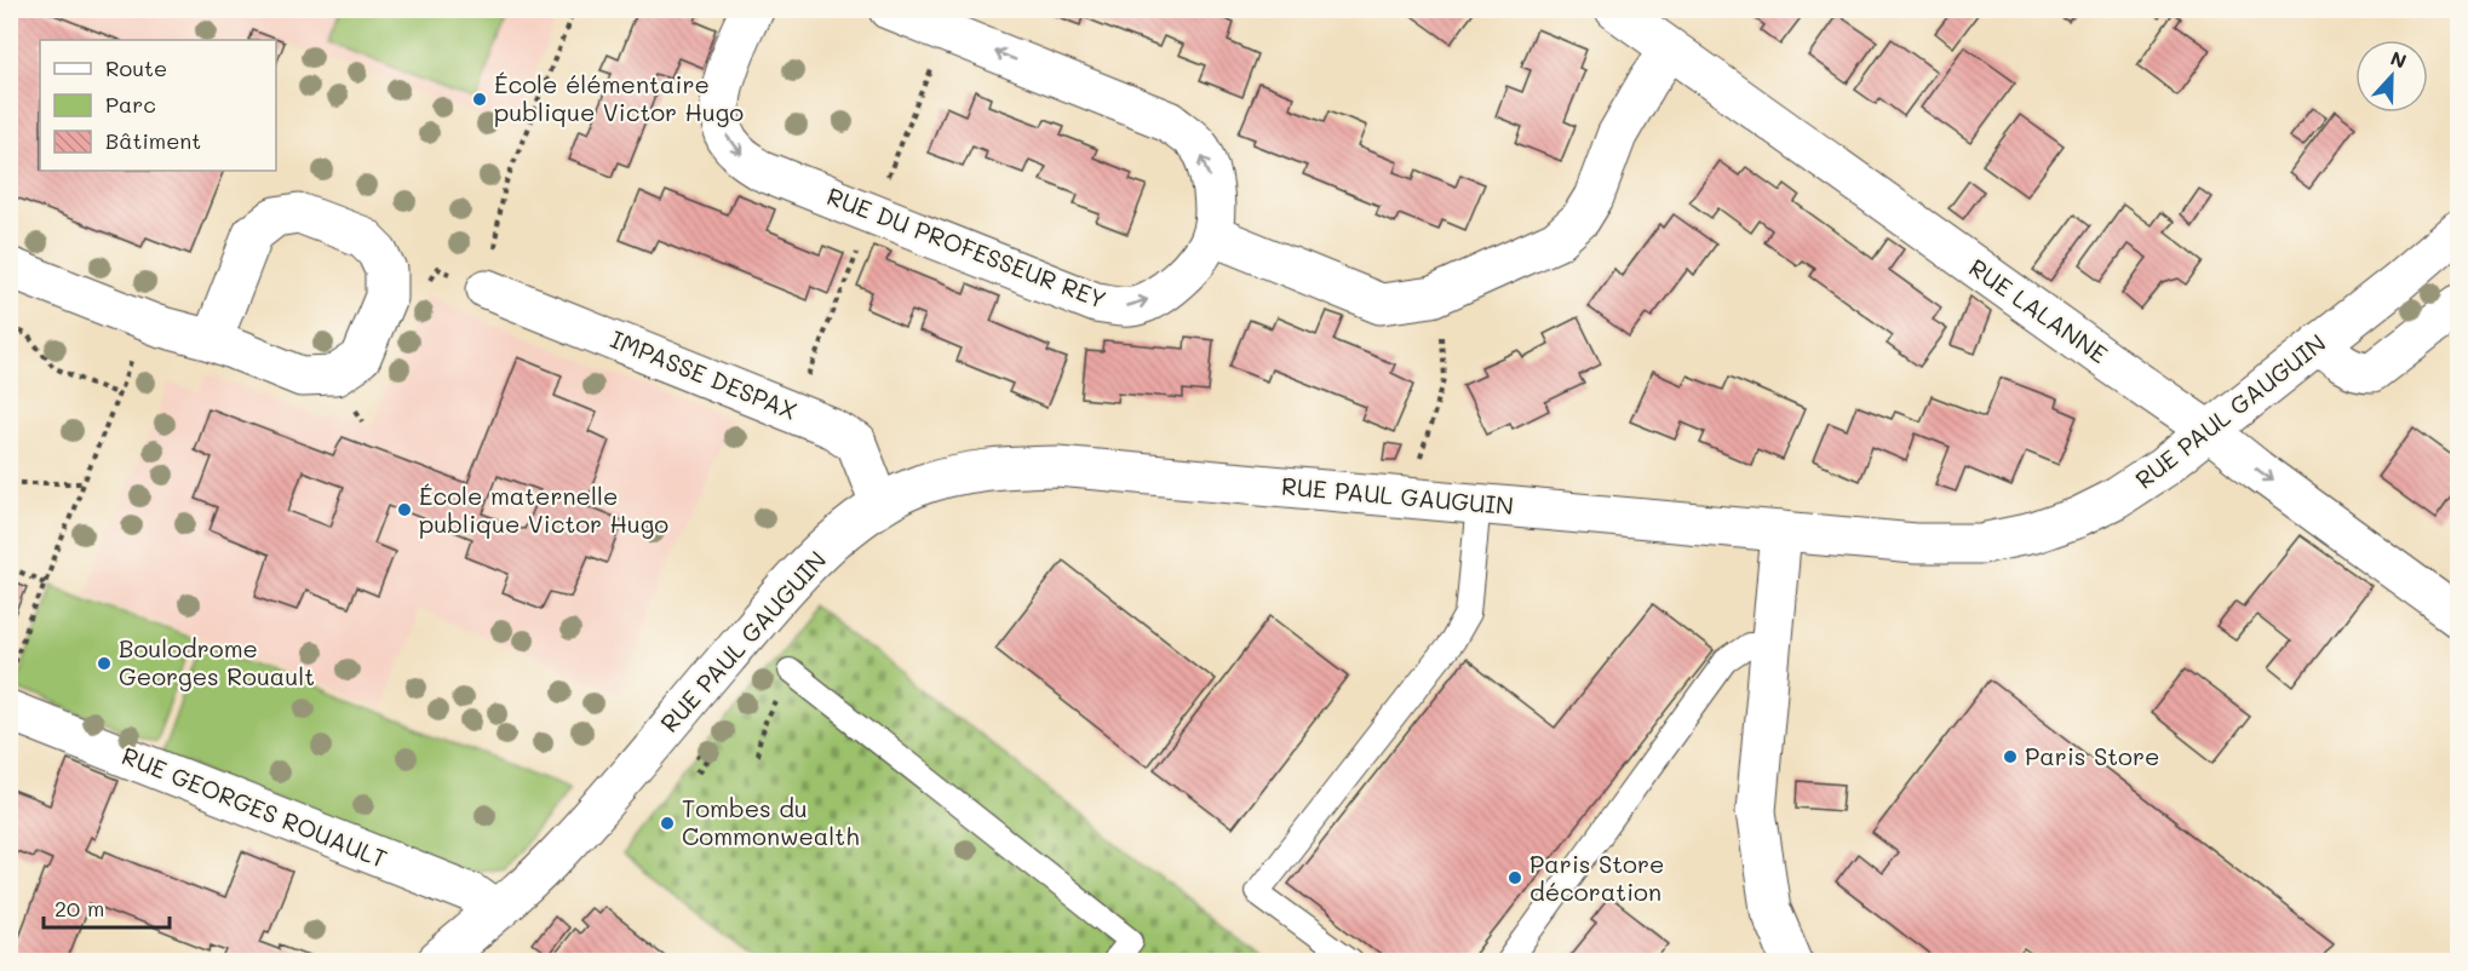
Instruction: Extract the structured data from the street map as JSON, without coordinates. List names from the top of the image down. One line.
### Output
{"streets":{"street":["RUE DU PROFESSEUR REY","RUE LALANNE","IMPASSE DESPAX","RUE PAUL GAUGUIN","RUE GEORGES ROUAULT"]},"crossings":[["RUE LALANNE","RUE PAUL GAUGUIN"],["IMPASSE DESPAX","RUE PAUL GAUGUIN"],["RUE PAUL GAUGUIN","RUE GEORGES ROUAULT"]],"places":["École élémentaire publique Victor Hugo","École maternelle publique Victor Hugo","Boulodrome Georges Rouault","Paris Store","Tombes du Commonwealth","Paris Store décoration"],"legend":["Route","Parc","Bâtiment"],"scale_bar":"20 m","north":"top"}
